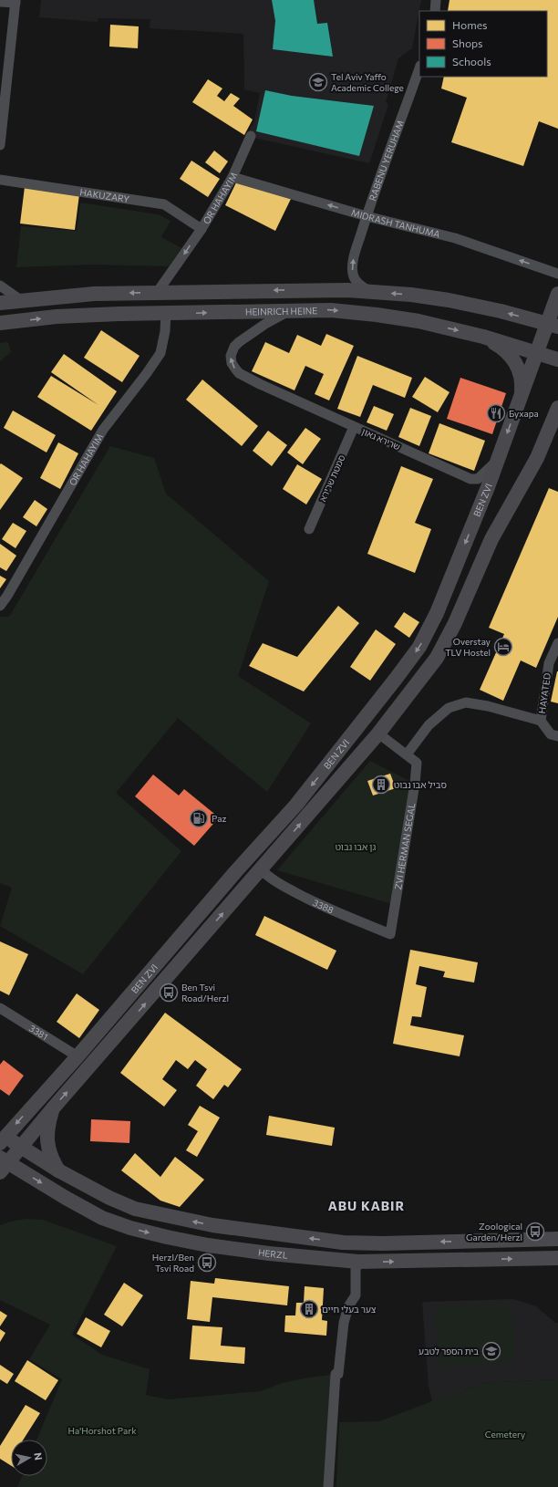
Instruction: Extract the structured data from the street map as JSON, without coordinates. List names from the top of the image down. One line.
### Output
{"streets":{"main road":["HEINRICH HEINE","BEN ZVI","HERZL"],"street":["RABENU YERUHAM","HAKUZARY","OR HAHAYIM","MIDRASH TANHUMA","שרירא גאון","סמטת שרירא","HAYATED","ZVI HERMAN SEGAL","3388","3381"]},"crossings":[["RABENU YERUHAM","MIDRASH TANHUMA"],["HAKUZARY","OR HAHAYIM"],["OR HAHAYIM","MIDRASH TANHUMA"],["OR HAHAYIM","HEINRICH HEINE"],["HEINRICH HEINE","שרירא גאון"],["HEINRICH HEINE","BEN ZVI"],["שרירא גאון","סמטת שרירא"],["שרירא גאון","BEN ZVI"],["BEN ZVI","ZVI HERMAN SEGAL"],["BEN ZVI","3388"],["BEN ZVI","3381"],["BEN ZVI","HERZL"],["ZVI HERMAN SEGAL","3388"]],"one_way":["MIDRASH TANHUMA"],"districts":["ABU KABIR"],"parks":["גן אבו נבוט","Ha'Horshot Park","Cemetery"],"places":{"school or university":["Tel Aviv Yaffo Academic College","בית הספר לטבע"],"restaurant":["Бухара"],"hotel":["Overstay TLV Hostel"],"building":["סביל אבו נבוט","צער בעלי חיים"],"fuel station":["Paz"],"bus stop":["Ben Tsvi Road/Herzl","Zoological Garden/Herzl","Herzl/Ben Tsvi Road"]},"legend":["Homes","Shops","Schools"],"north":"right"}
